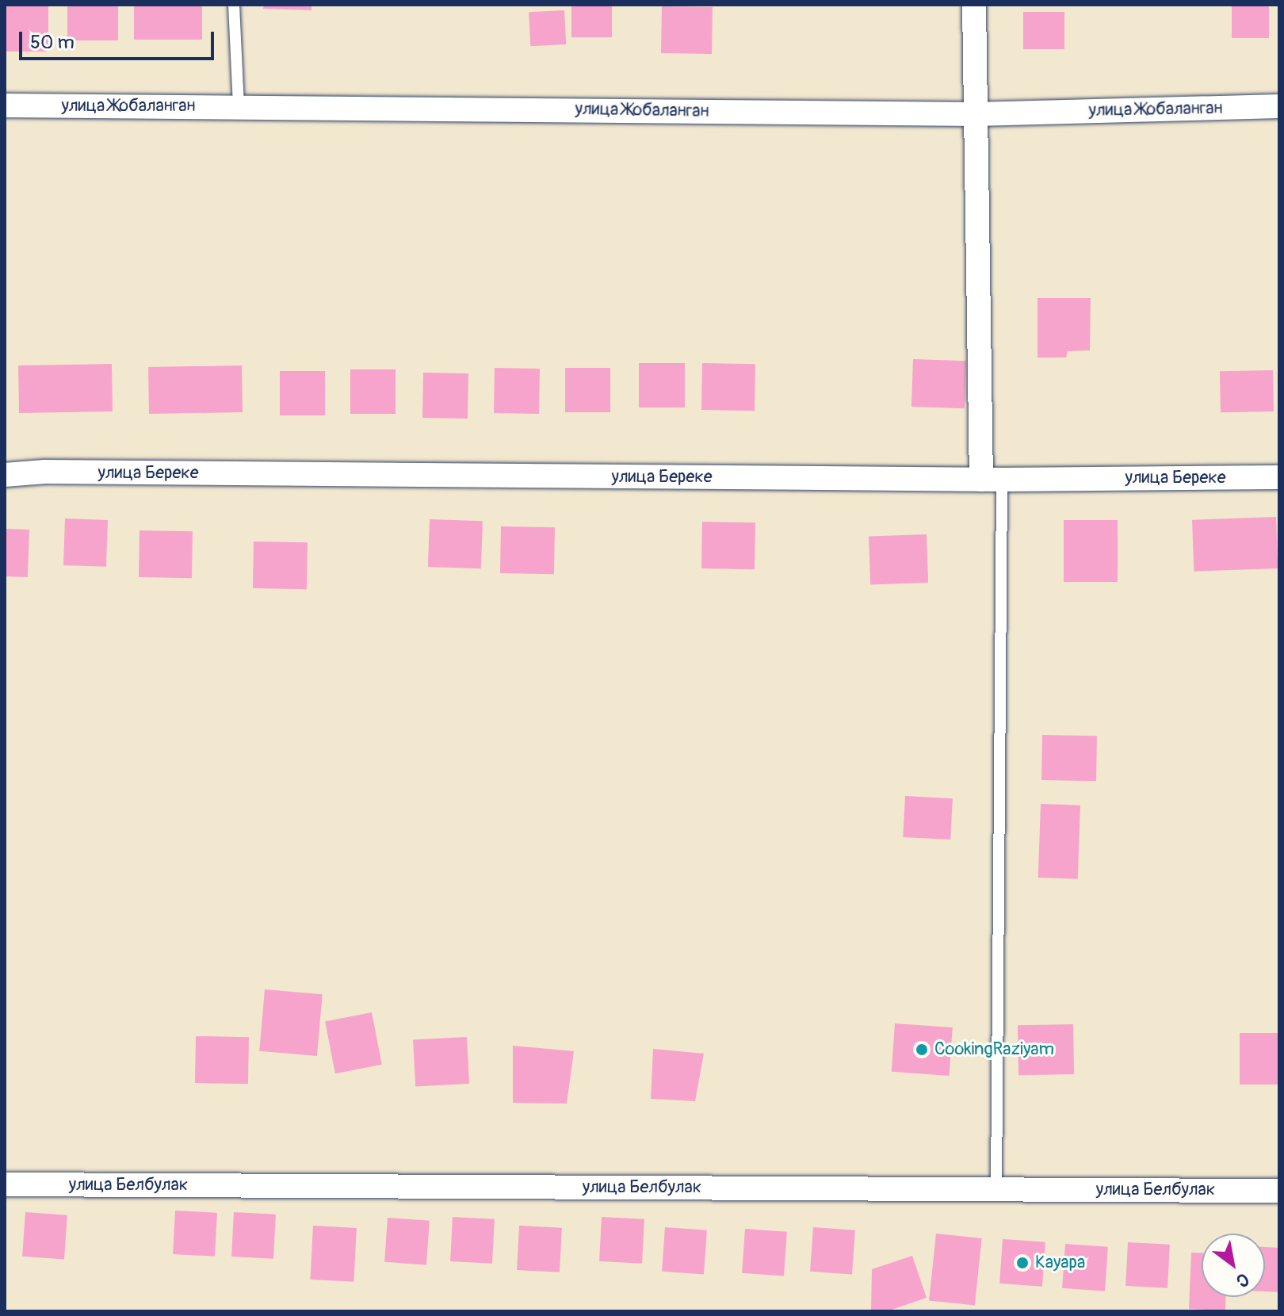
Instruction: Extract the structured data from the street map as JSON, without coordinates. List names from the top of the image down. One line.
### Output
{"streets":{"street":["улица Жобаланган","улица Береке","улица Белбулак"]},"places":["CookingRaziyam","Кауара"],"scale_bar":"50 m","north":"bottom right"}
